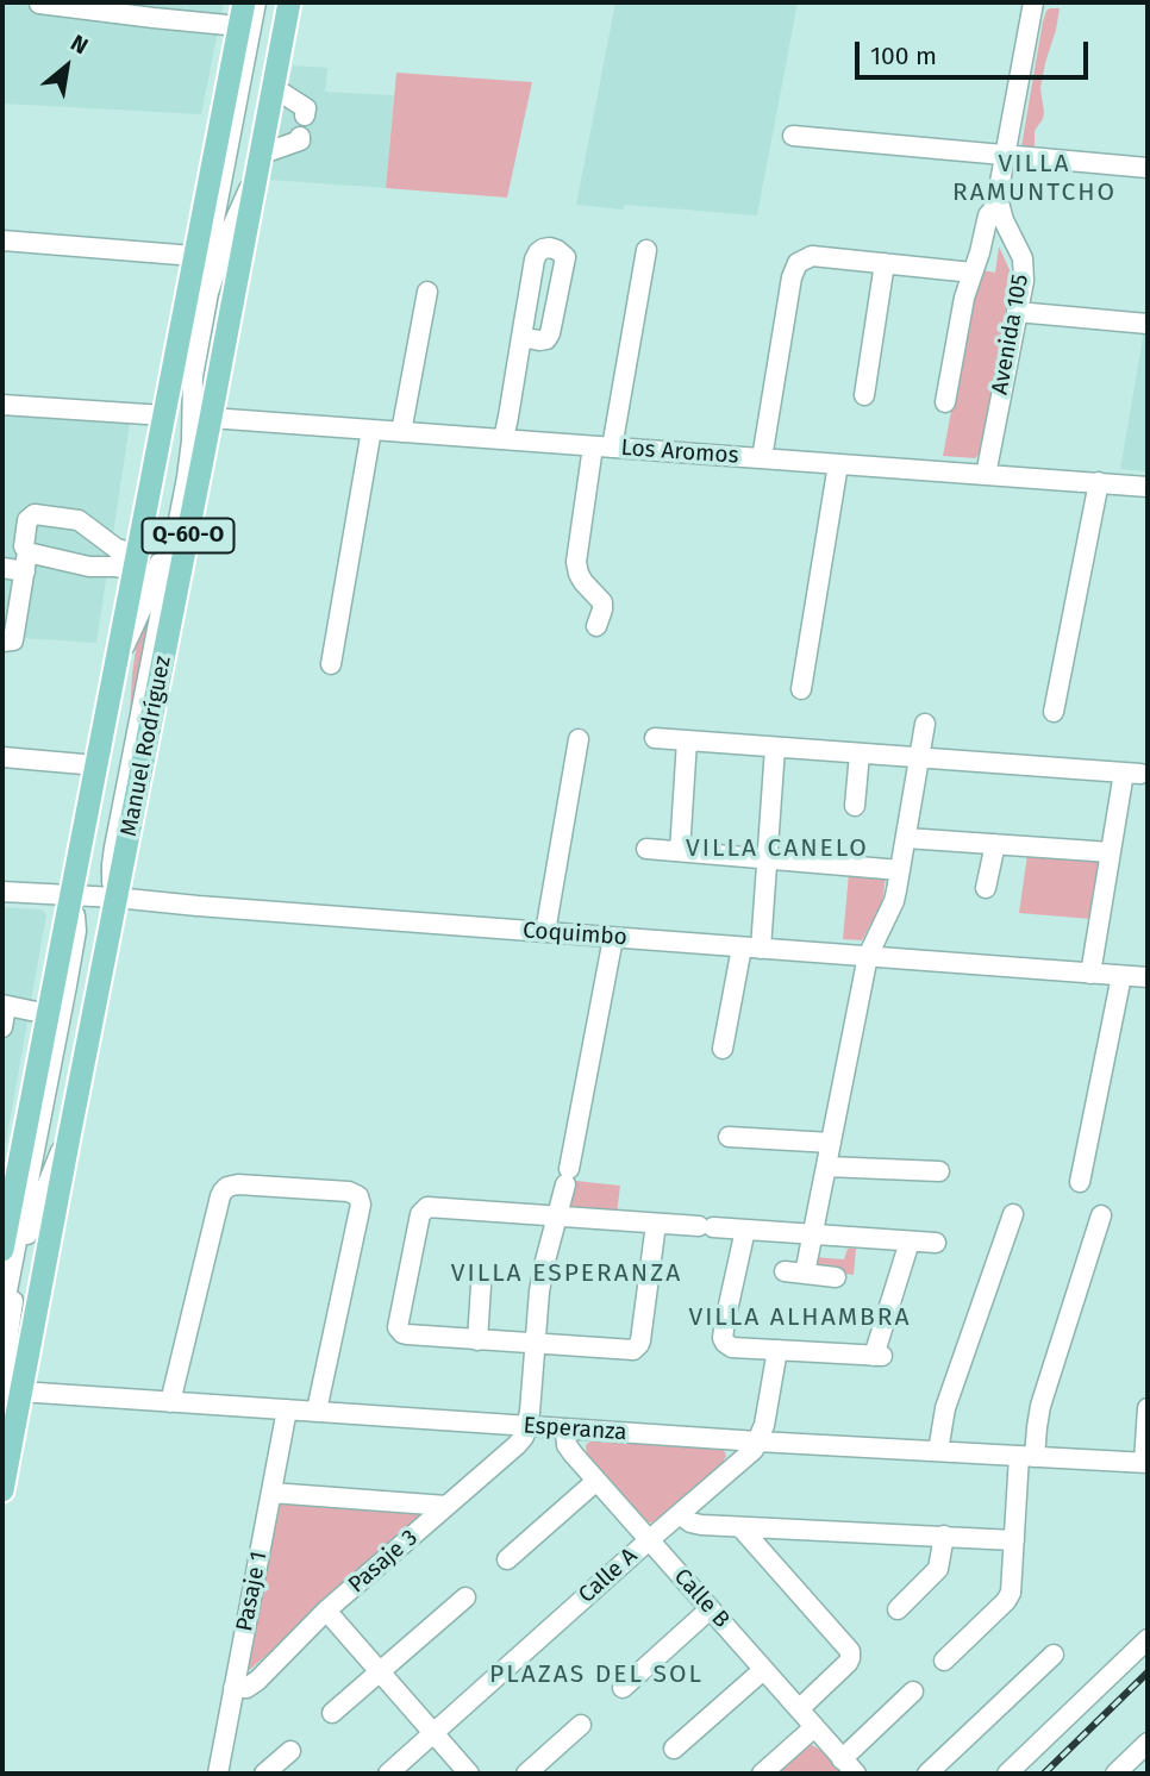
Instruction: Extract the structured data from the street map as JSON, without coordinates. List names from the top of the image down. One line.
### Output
{"streets":{"main road":["Q-60-O","Manuel Rodríguez"],"street":["Avenida 105","Los Aromos","Coquimbo","Esperanza","Pasaje 3","Calle A","Pasaje 1","Calle B"]},"crossings":[["Avenida 105","Los Aromos"],["Los Aromos","Manuel Rodríguez"],["Manuel Rodríguez","Coquimbo"],["Manuel Rodríguez","Esperanza"],["Esperanza","Pasaje 3"],["Esperanza","Calle A"],["Esperanza","Pasaje 1"],["Esperanza","Calle B"],["Pasaje 3","Pasaje 1"],["Calle A","Calle B"]],"districts":["VILLA RAMUNTCHO","VILLA CANELO","VILLA ESPERANZA","VILLA ALHAMBRA","PLAZAS DEL SOL"],"scale_bar":"100 m","north":"top right"}
